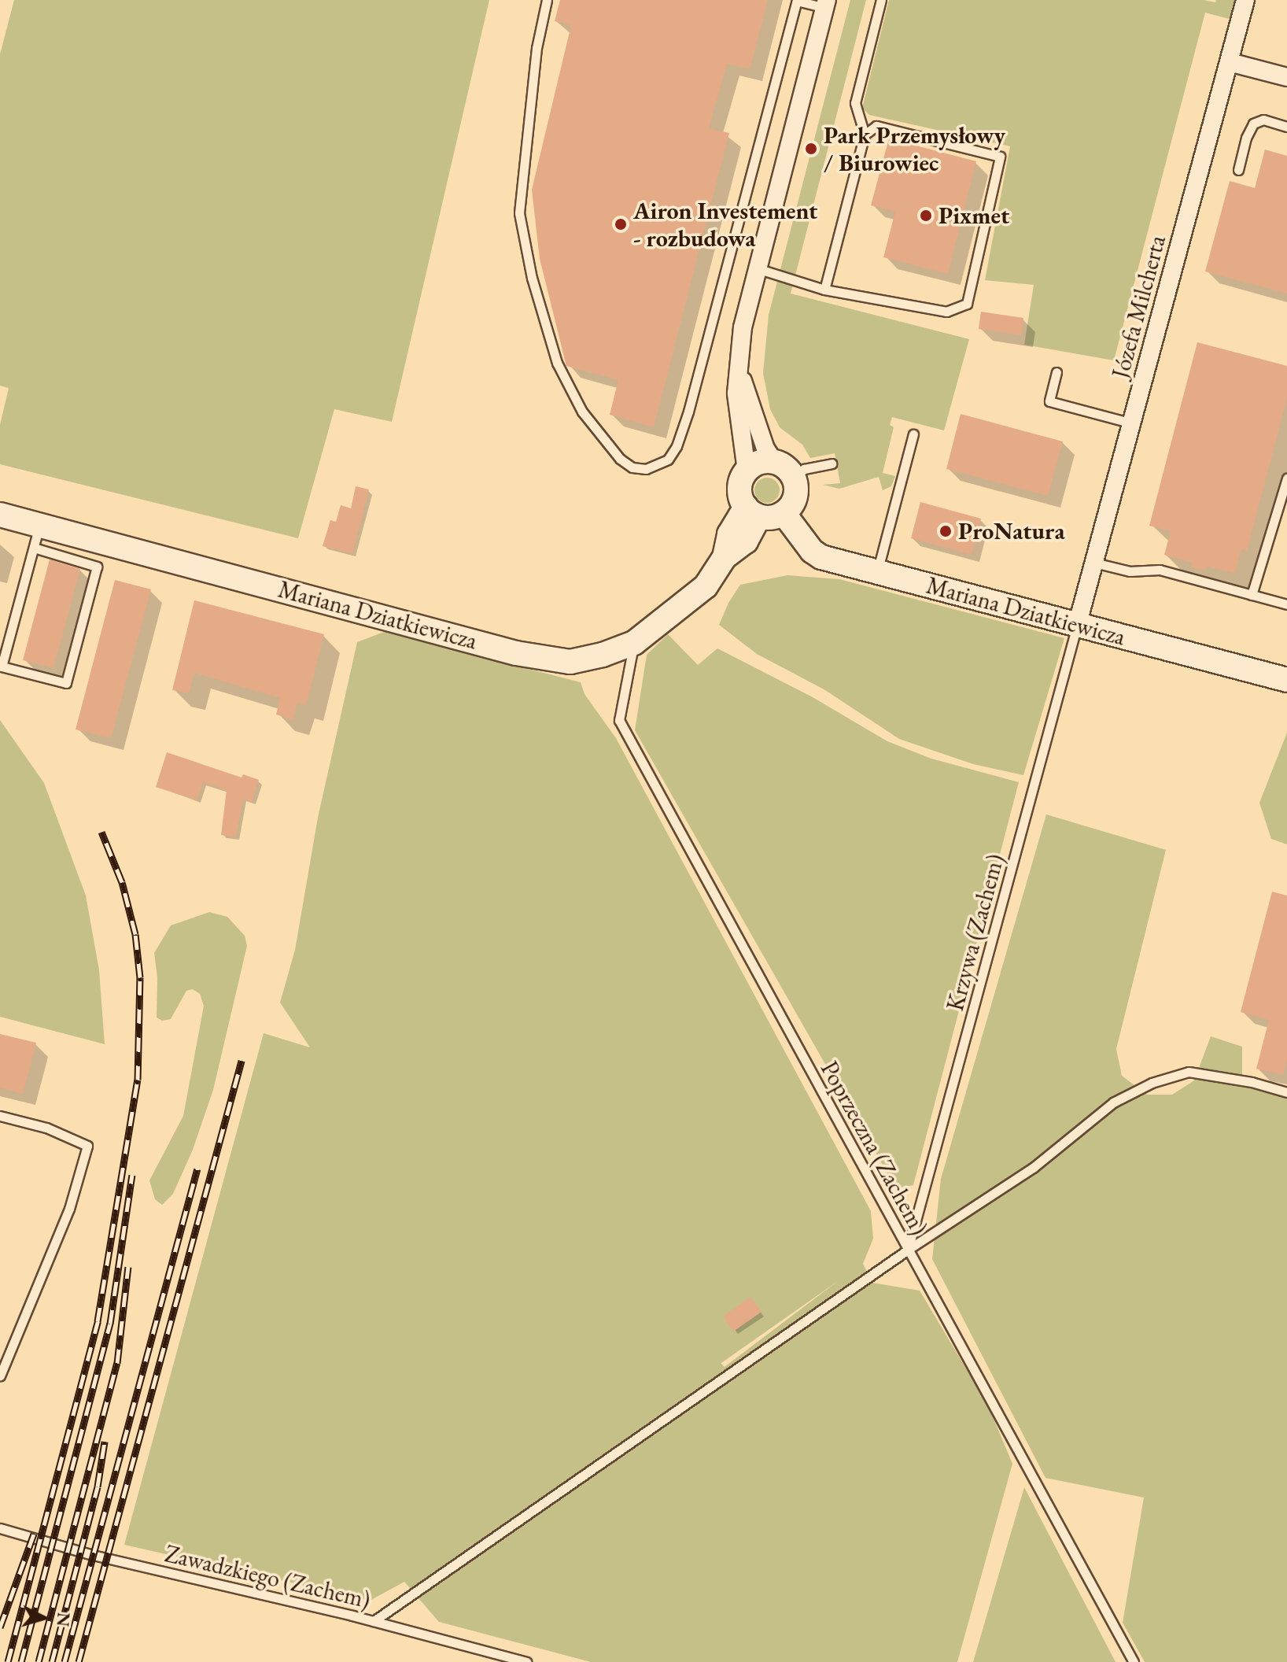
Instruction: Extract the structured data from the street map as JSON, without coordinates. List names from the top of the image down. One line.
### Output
{"streets":{"street":["Józefa Milcherta","Mariana Dziatkiewicza"],"lane":["Krzywa (Zachem)","Poprzeczna (Zachem)","Zawadzkiego (Zachem)"]},"crossings":[["Józefa Milcherta","Mariana Dziatkiewicza"],["Józefa Milcherta","Krzywa (Zachem)"],["Mariana Dziatkiewicza","Krzywa (Zachem)"],["Mariana Dziatkiewicza","Poprzeczna (Zachem)"],["Krzywa (Zachem)","Poprzeczna (Zachem)"]],"places":["Park Przemysłowy / Biurowiec","Pixmet","Airon Investement - rozbudowa","ProNatura"],"north":"right"}
